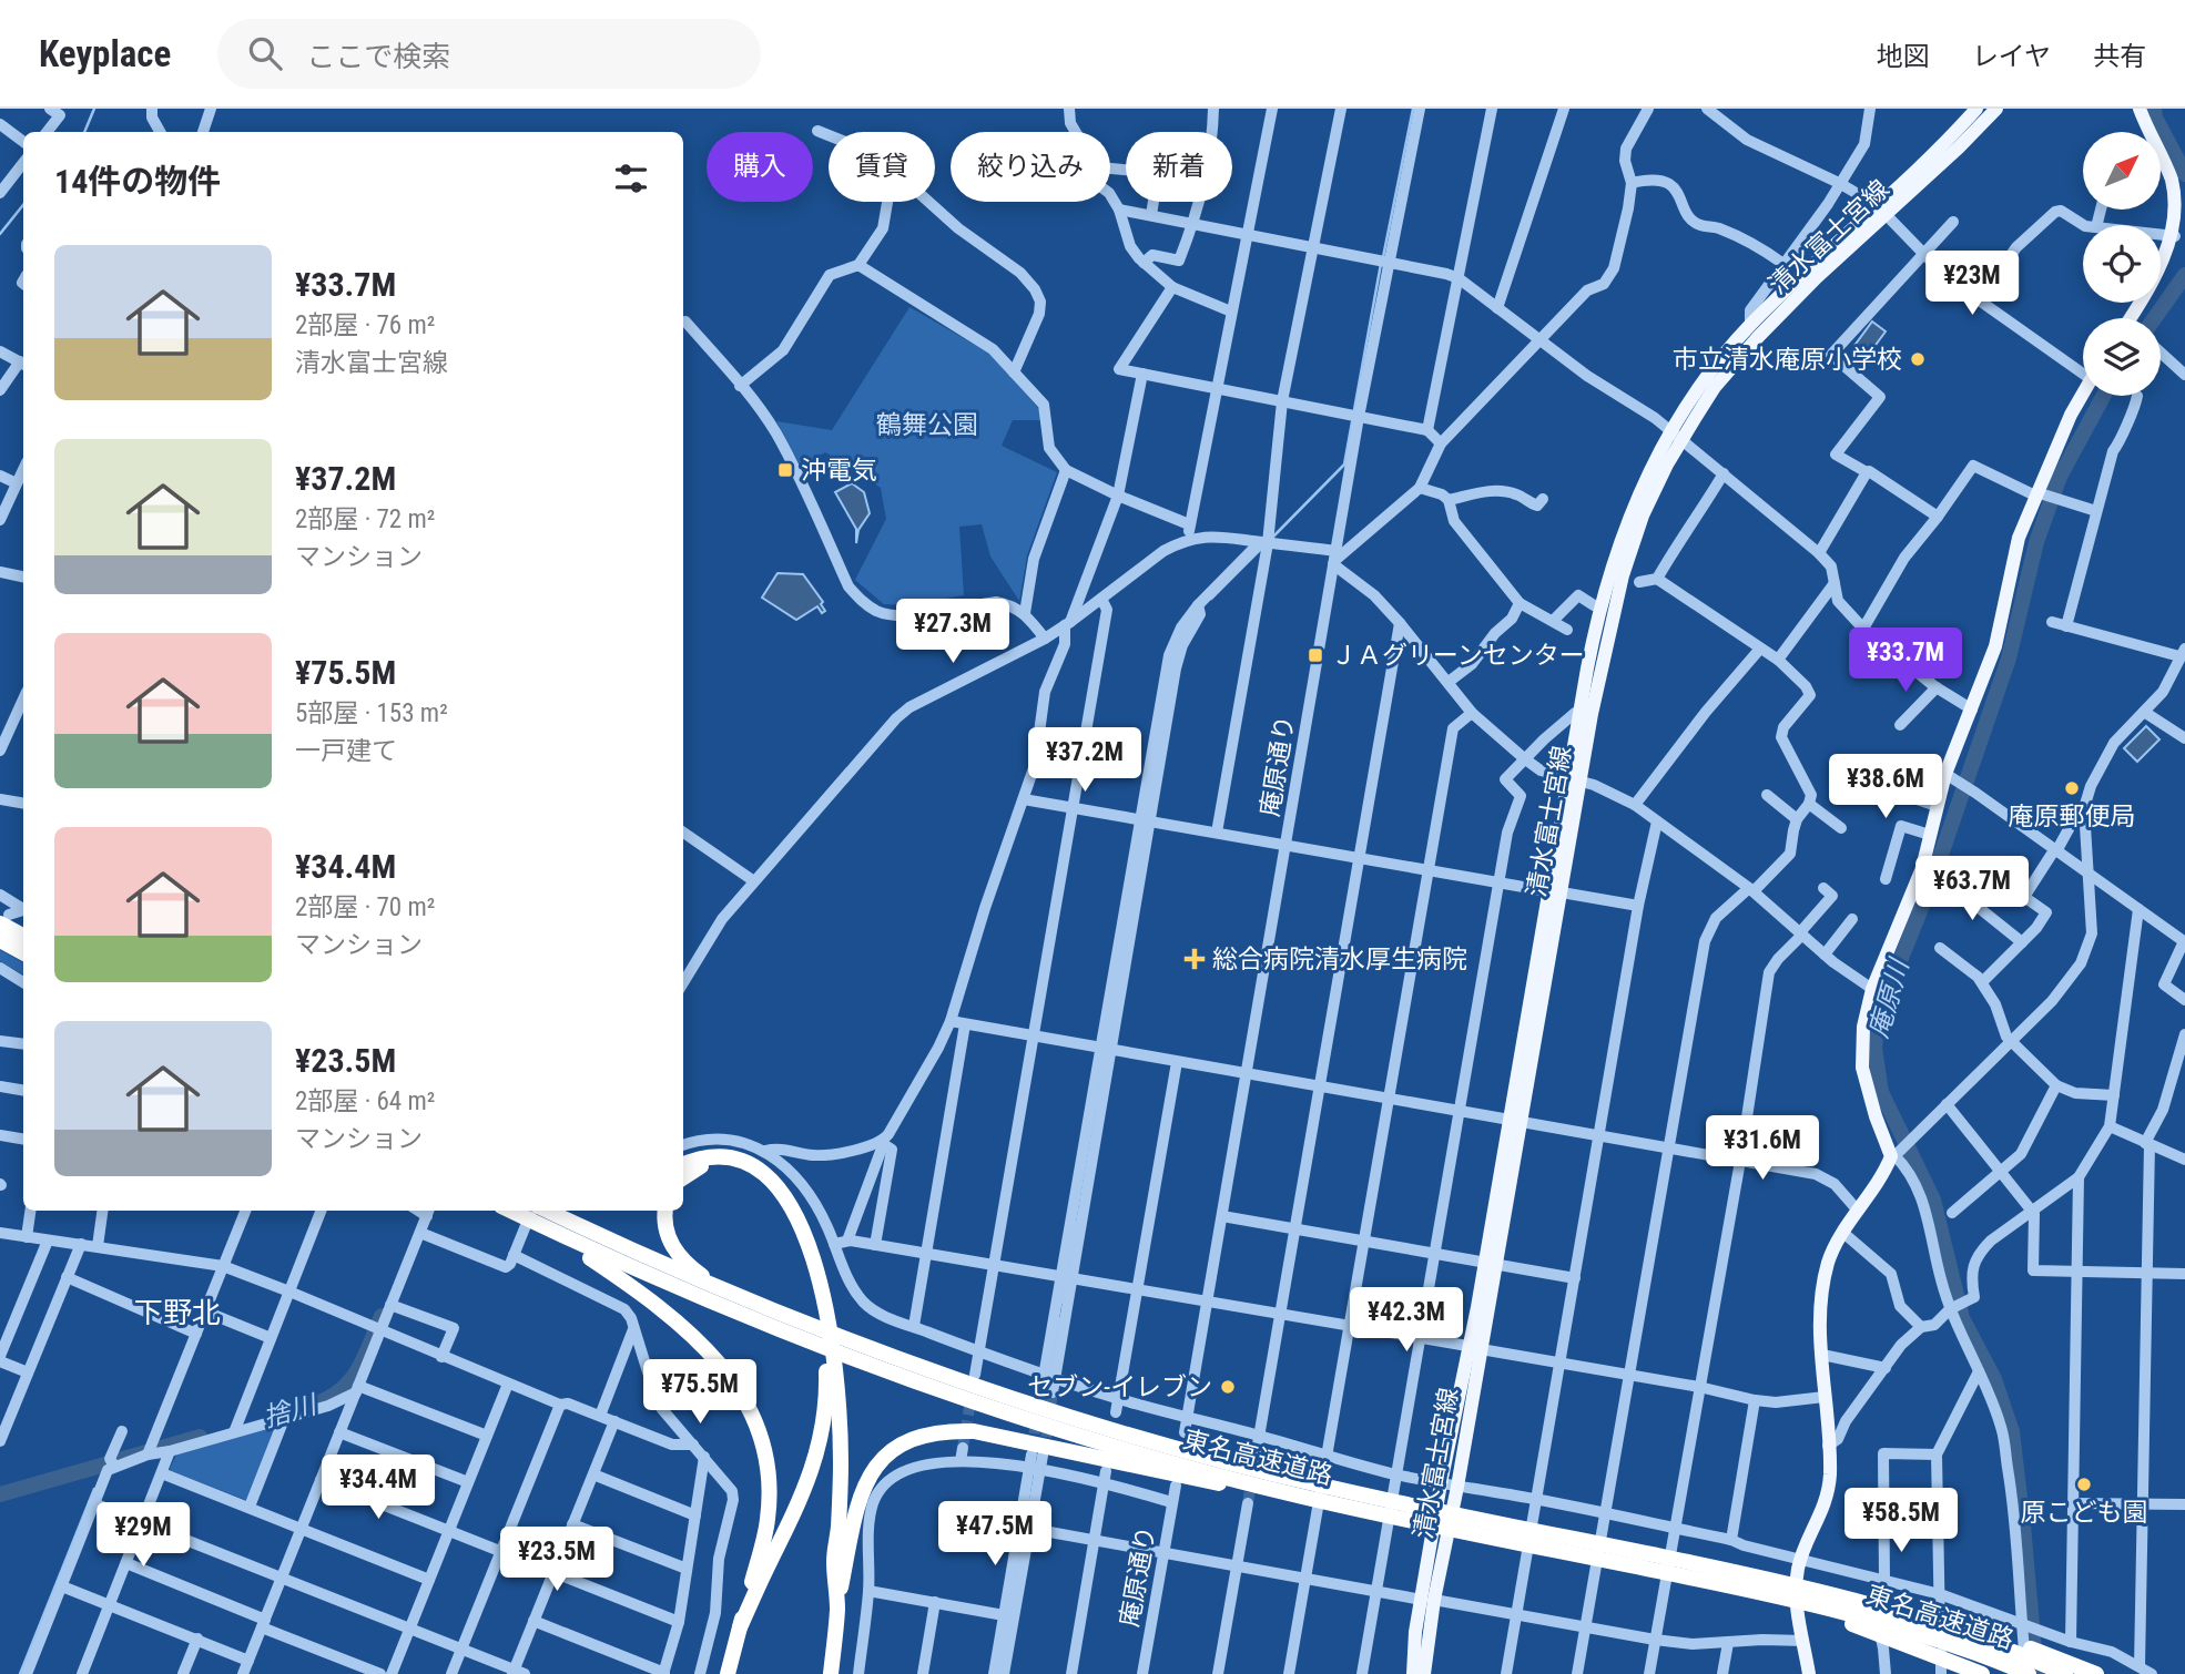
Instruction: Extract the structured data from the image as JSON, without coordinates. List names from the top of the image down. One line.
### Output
{"streets":{"highway":["東名高速道路"],"main road":["清水富士宮線"],"street":["庵原通り"]},"districts":["下野北"],"water":["庵原川","捨川"],"parks":["鶴舞公園"],"places":{"other":["市立清水庵原小学校","庵原郵便局","セブン-イレブン","原こども園"],"transit":["沖電気","ＪＡグリーンセンター"],"health":["総合病院清水厚生病院"]},"north":"top right","page":{"header":"Keyplace","search":"ここで検索","nav":["地図","レイヤ","共有"],"chip":["購入","賃貸","絞り込み","新着"],"heading":"14件の物件","list":[{"name":"¥33.7M","note":"2部屋 · 76 m² · 清水富士宮線"},{"name":"¥37.2M","note":"2部屋 · 72 m² · マンション"},{"name":"¥75.5M","note":"5部屋 · 153 m² · 一戸建て"},{"name":"¥34.4M","note":"2部屋 · 70 m² · マンション"},{"name":"¥23.5M","note":"2部屋 · 64 m² · マンション"}],"price":["¥23M","¥27.3M","¥33.7M","¥37.2M","¥38.6M","¥63.7M","¥31.6M","¥42.3M","¥75.5M","¥34.4M","¥58.5M","¥47.5M","¥29M","¥23.5M"]}}
